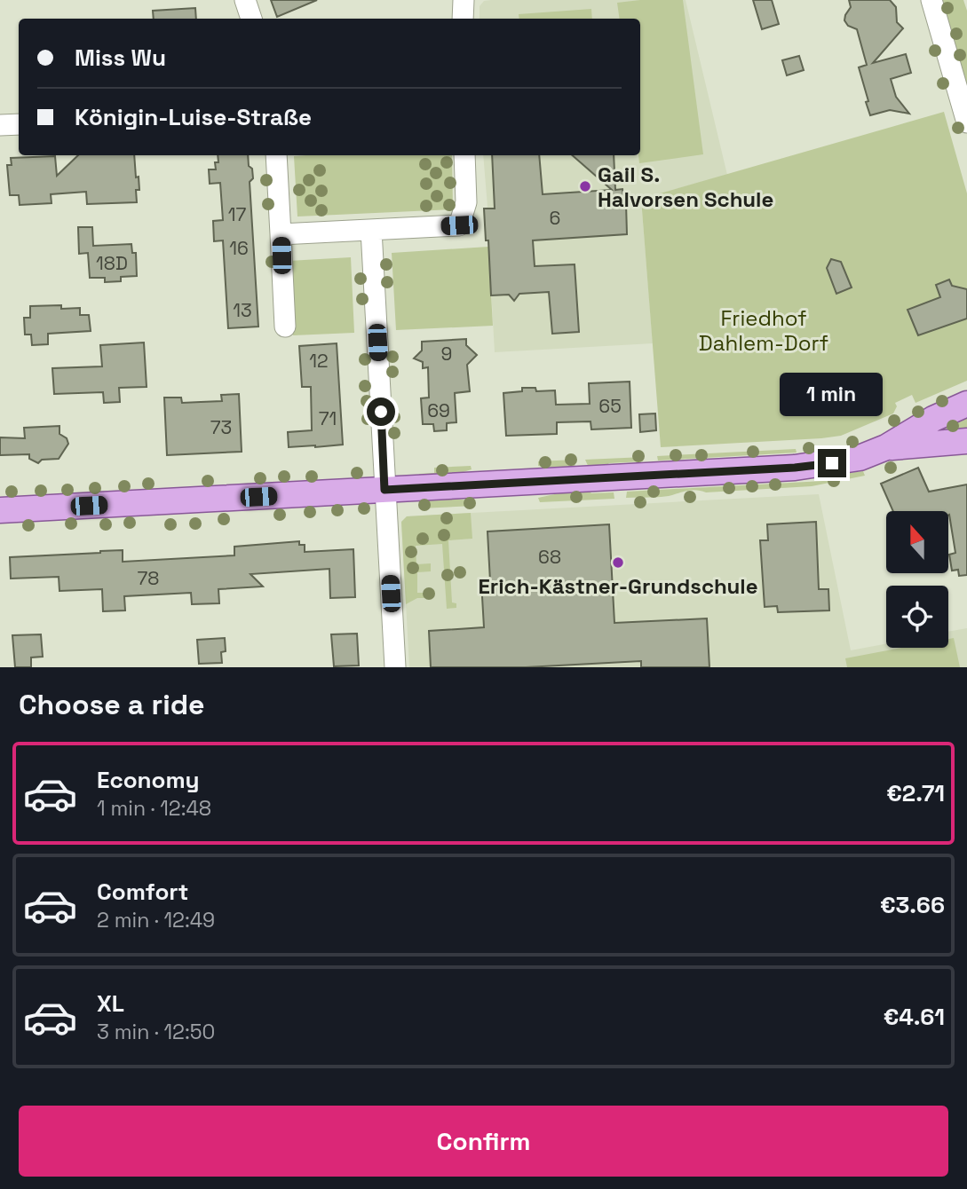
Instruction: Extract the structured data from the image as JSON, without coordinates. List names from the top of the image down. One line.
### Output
{"parks":["Friedhof Dahlem-Dorf"],"places":["Gail S. Halvorsen Schule","Erich-Kästner-Grundschule"],"house_numbers":["17","6","16","18D","13","9","12","65","69","71","73","68","78"],"north":"top","page":{"banner":["Miss Wu","Königin-Luise-Straße"],"bubble":"1 min","heading":"Choose a ride","list":[{"name":"Economy","note":"1 min · 12:48","value":"€2.71"},{"name":"Comfort","note":"2 min · 12:49","value":"€3.66"},{"name":"XL","note":"3 min · 12:50","value":"€4.61"}],"buttons":"Confirm"}}
